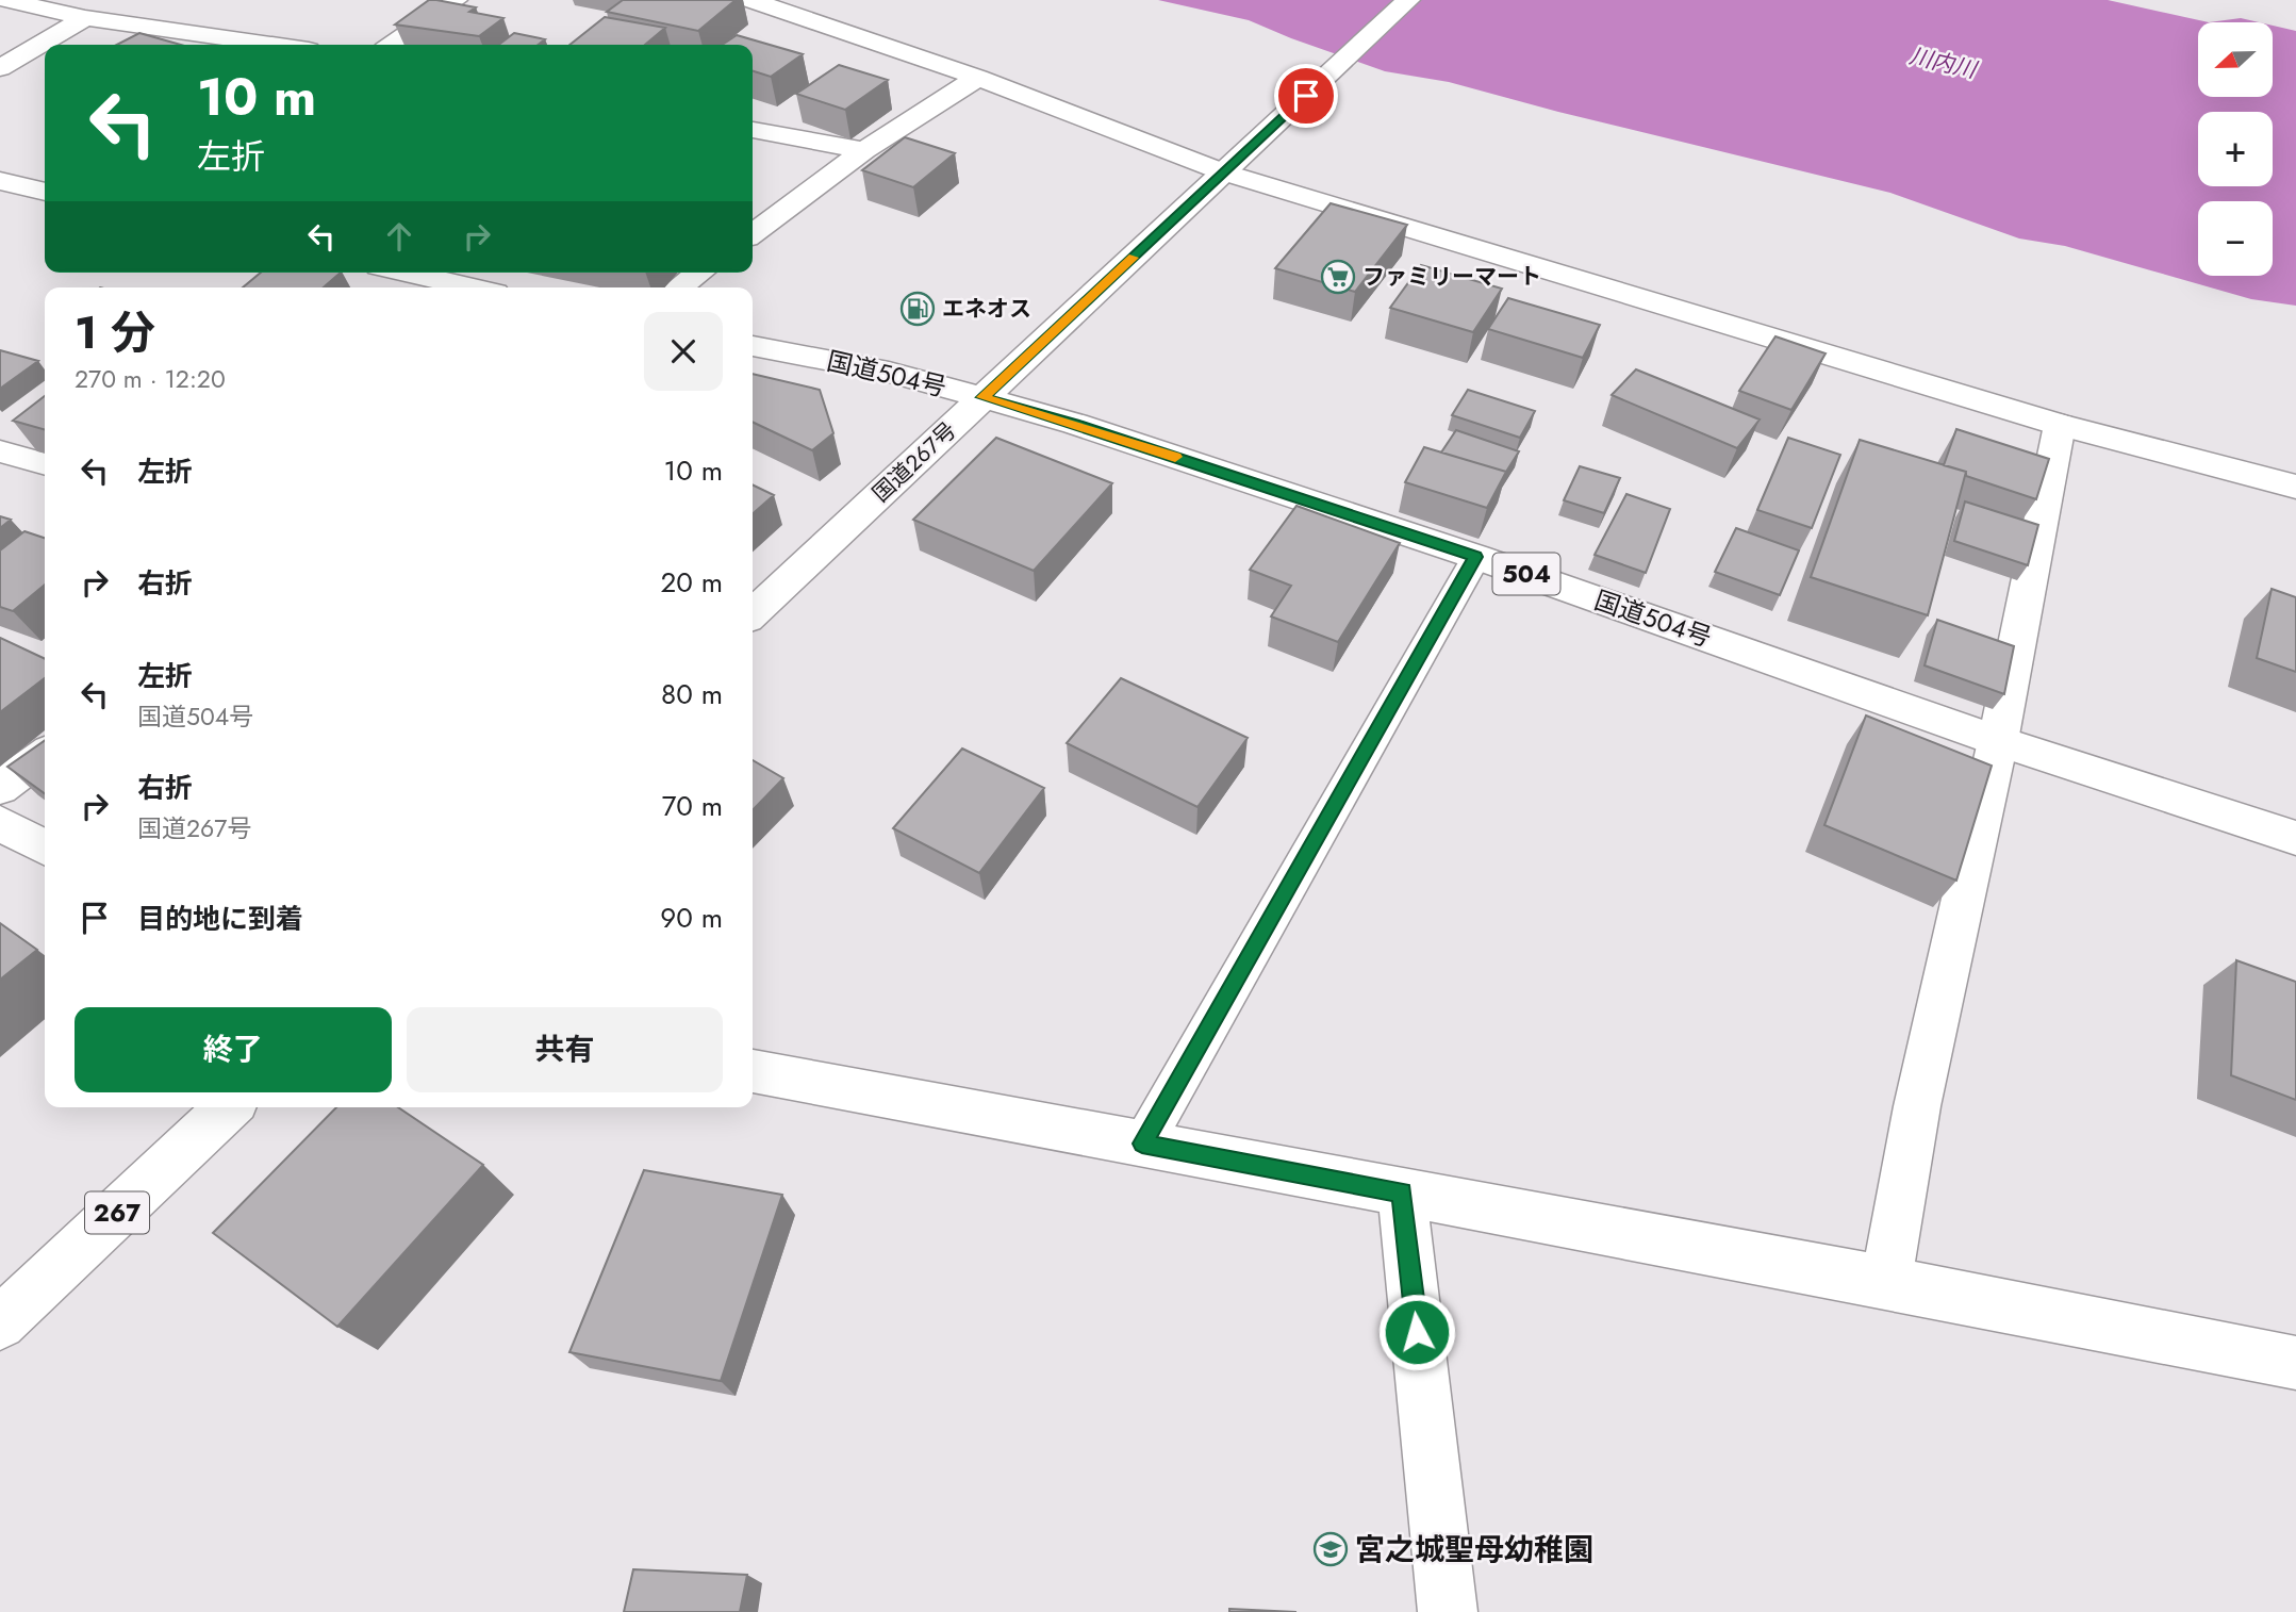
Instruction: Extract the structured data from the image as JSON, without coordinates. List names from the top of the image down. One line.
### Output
{"streets":{"main road":["国道504号","国道267号","504","267"]},"crossings":[["国道504号","国道267号"]],"water":["川内川"],"places":{"supermarket":["ファミリーマート"],"fuel station":["エネオス"],"school or university":["宮之城聖母幼稚園"]},"north":"left","page":{"map_buttons":["+","−"],"turn":["10 m","左折"],"heading":["1 分","270 m · 12:20"],"list":[{"name":"左折","value":"10 m"},{"name":"右折","value":"20 m"},{"name":"左折","note":"国道504号","value":"80 m"},{"name":"右折","note":"国道267号","value":"70 m"},{"name":"目的地に到着","value":"90 m"}],"buttons":["終了","共有"]}}
